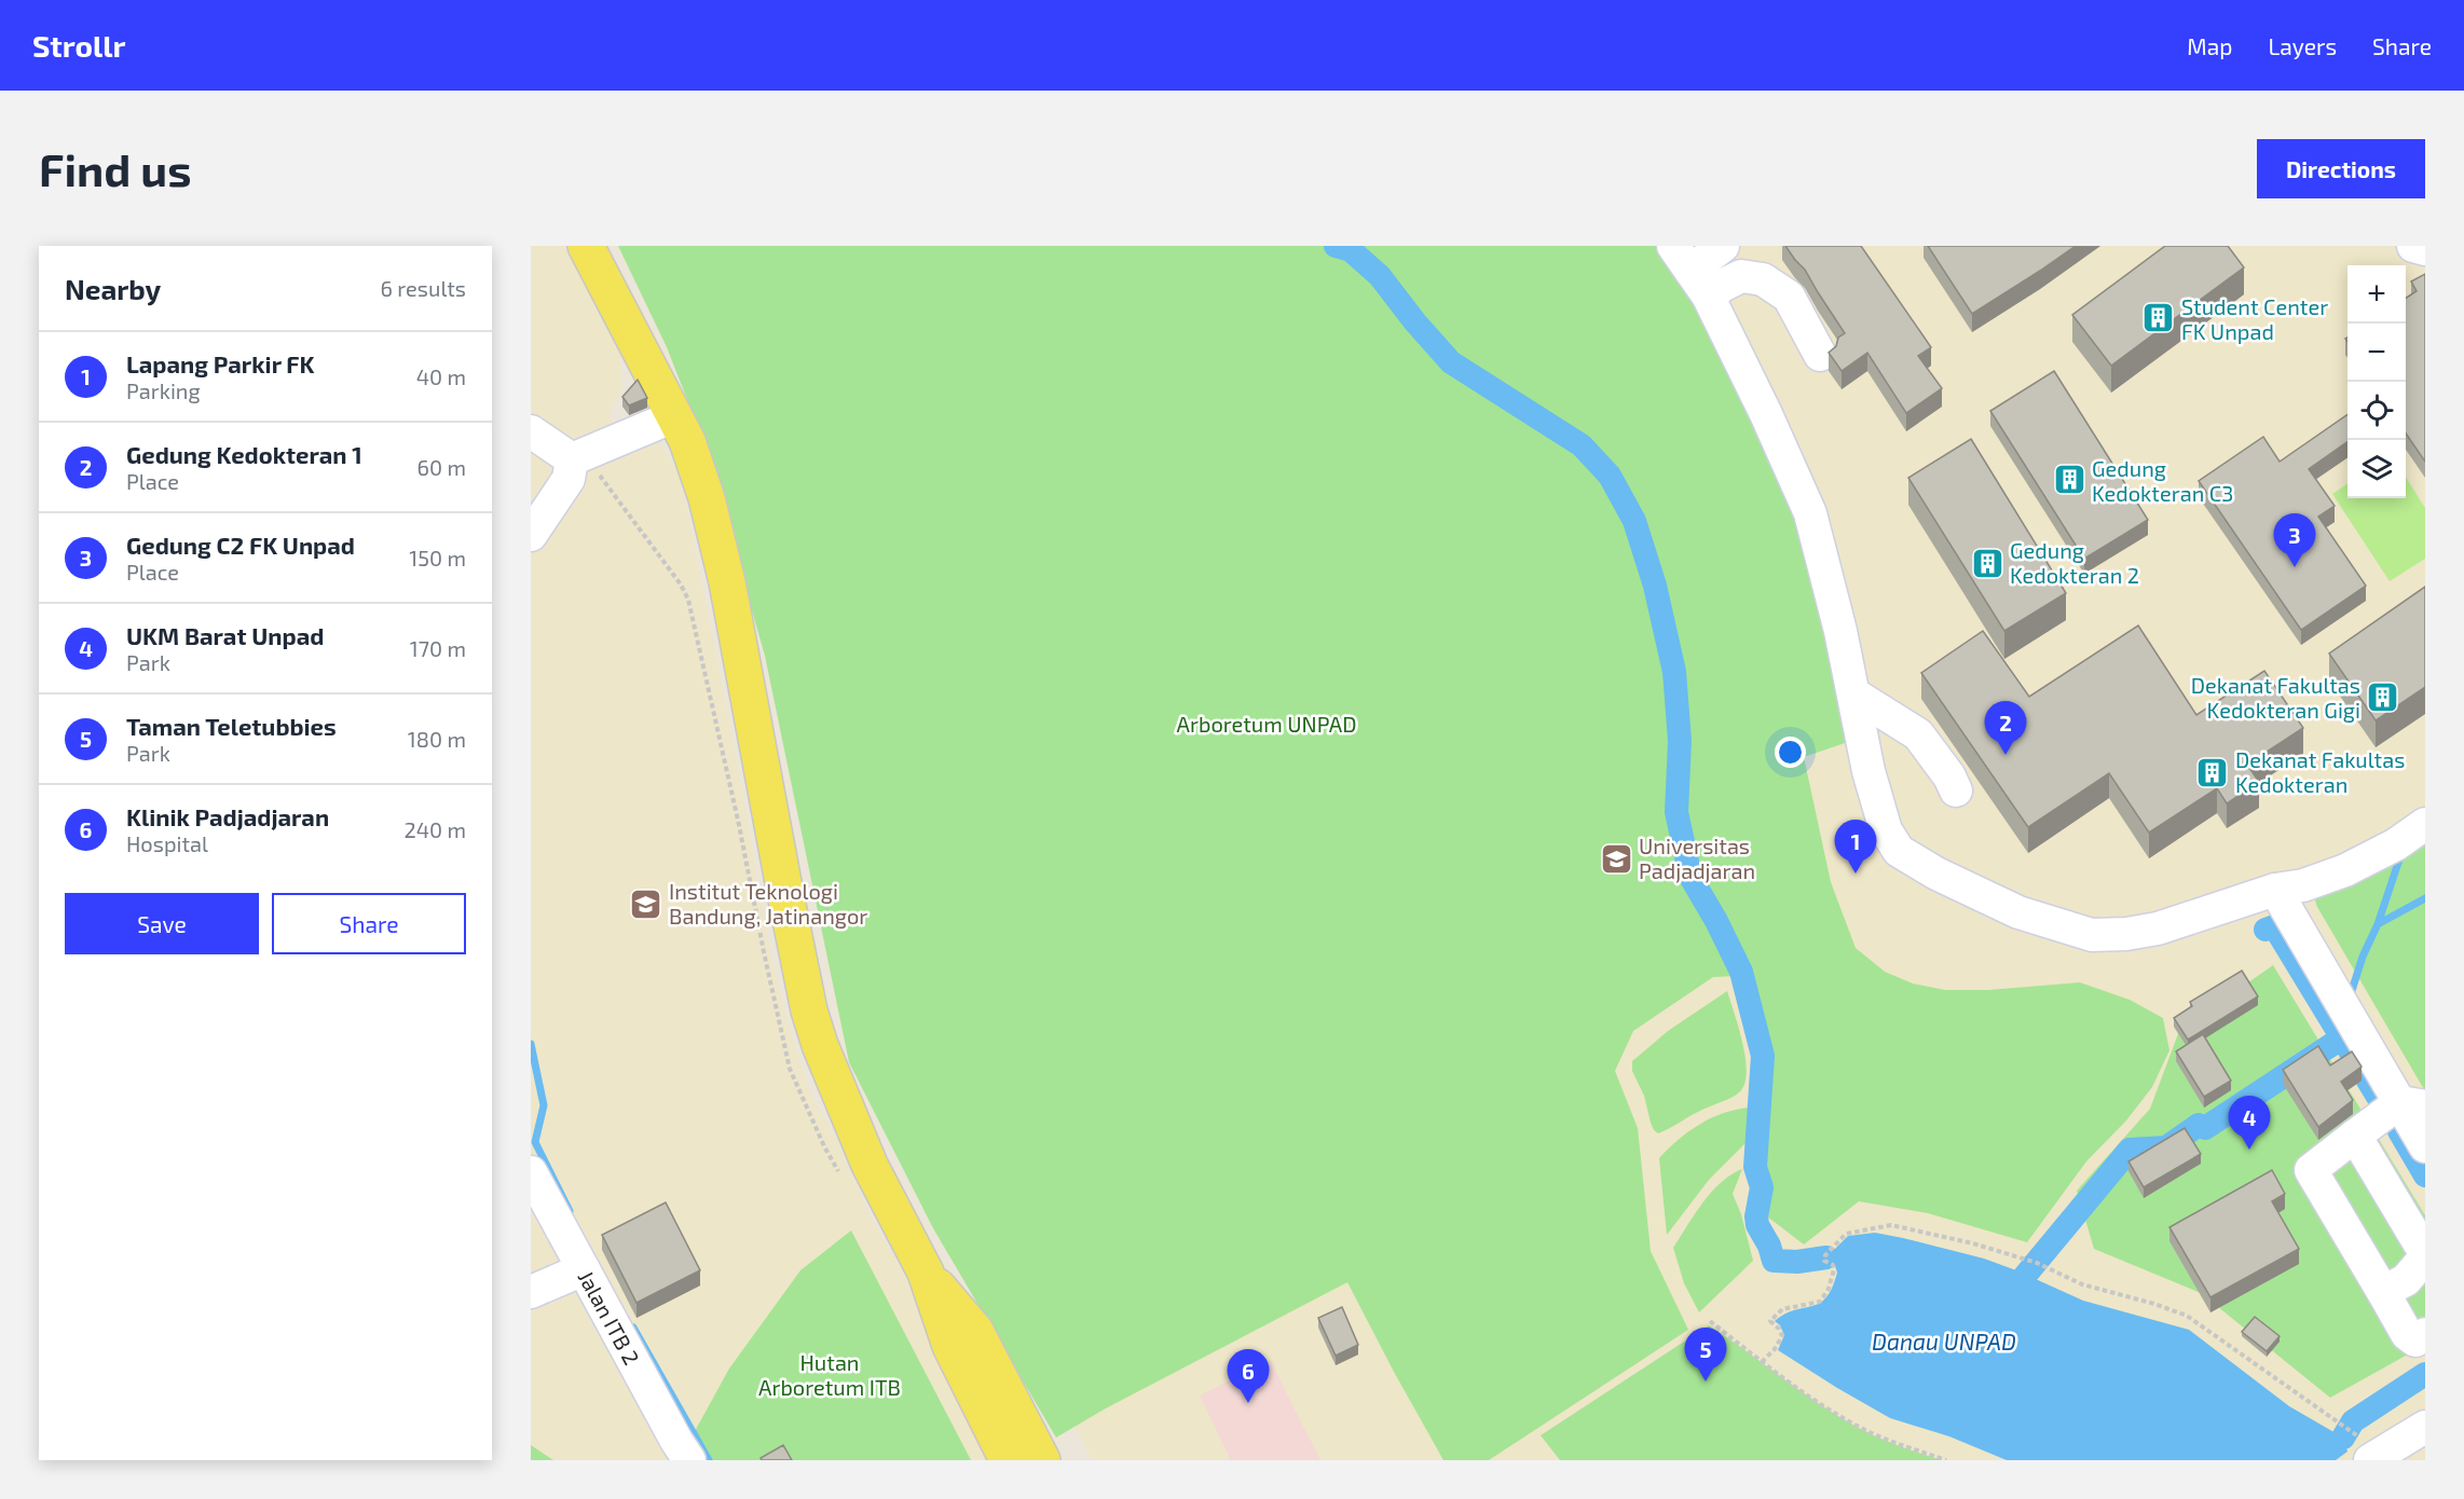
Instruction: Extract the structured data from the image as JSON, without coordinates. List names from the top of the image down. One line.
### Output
{"streets":{"lane":["Jalan ITB 2"]},"water":["Danau UNPAD"],"parks":["Arboretum UNPAD","Hutan Arboretum ITB"],"places":{"building":["Student Center FK Unpad","Gedung Kedokteran C3","Gedung Kedokteran 2","Dekanat Fakultas Kedokteran Gigi","Dekanat Fakultas Kedokteran"],"school or university":["Universitas Padjadjaran","Institut Teknologi Bandung, Jatinangor"]},"page":{"header":"Strollr","nav":["Map","Layers","Share"],"buttons":["Directions",["Save","Share"]],"title":"Find us","heading":["Nearby","6 results"],"map_buttons":["+","−"],"list":[{"mark":"1","name":"Lapang Parkir FK","note":"Parking","value":"40 m"},{"mark":"2","name":"Gedung Kedokteran 1","note":"Place","value":"60 m"},{"mark":"3","name":"Gedung C2 FK Unpad","note":"Place","value":"150 m"},{"mark":"4","name":"UKM Barat Unpad","note":"Park","value":"170 m"},{"mark":"5","name":"Taman Teletubbies","note":"Park","value":"180 m"},{"mark":"6","name":"Klinik Padjadjaran","note":"Hospital","value":"240 m"}],"pins":["3","2","1","4","5","6"]}}
